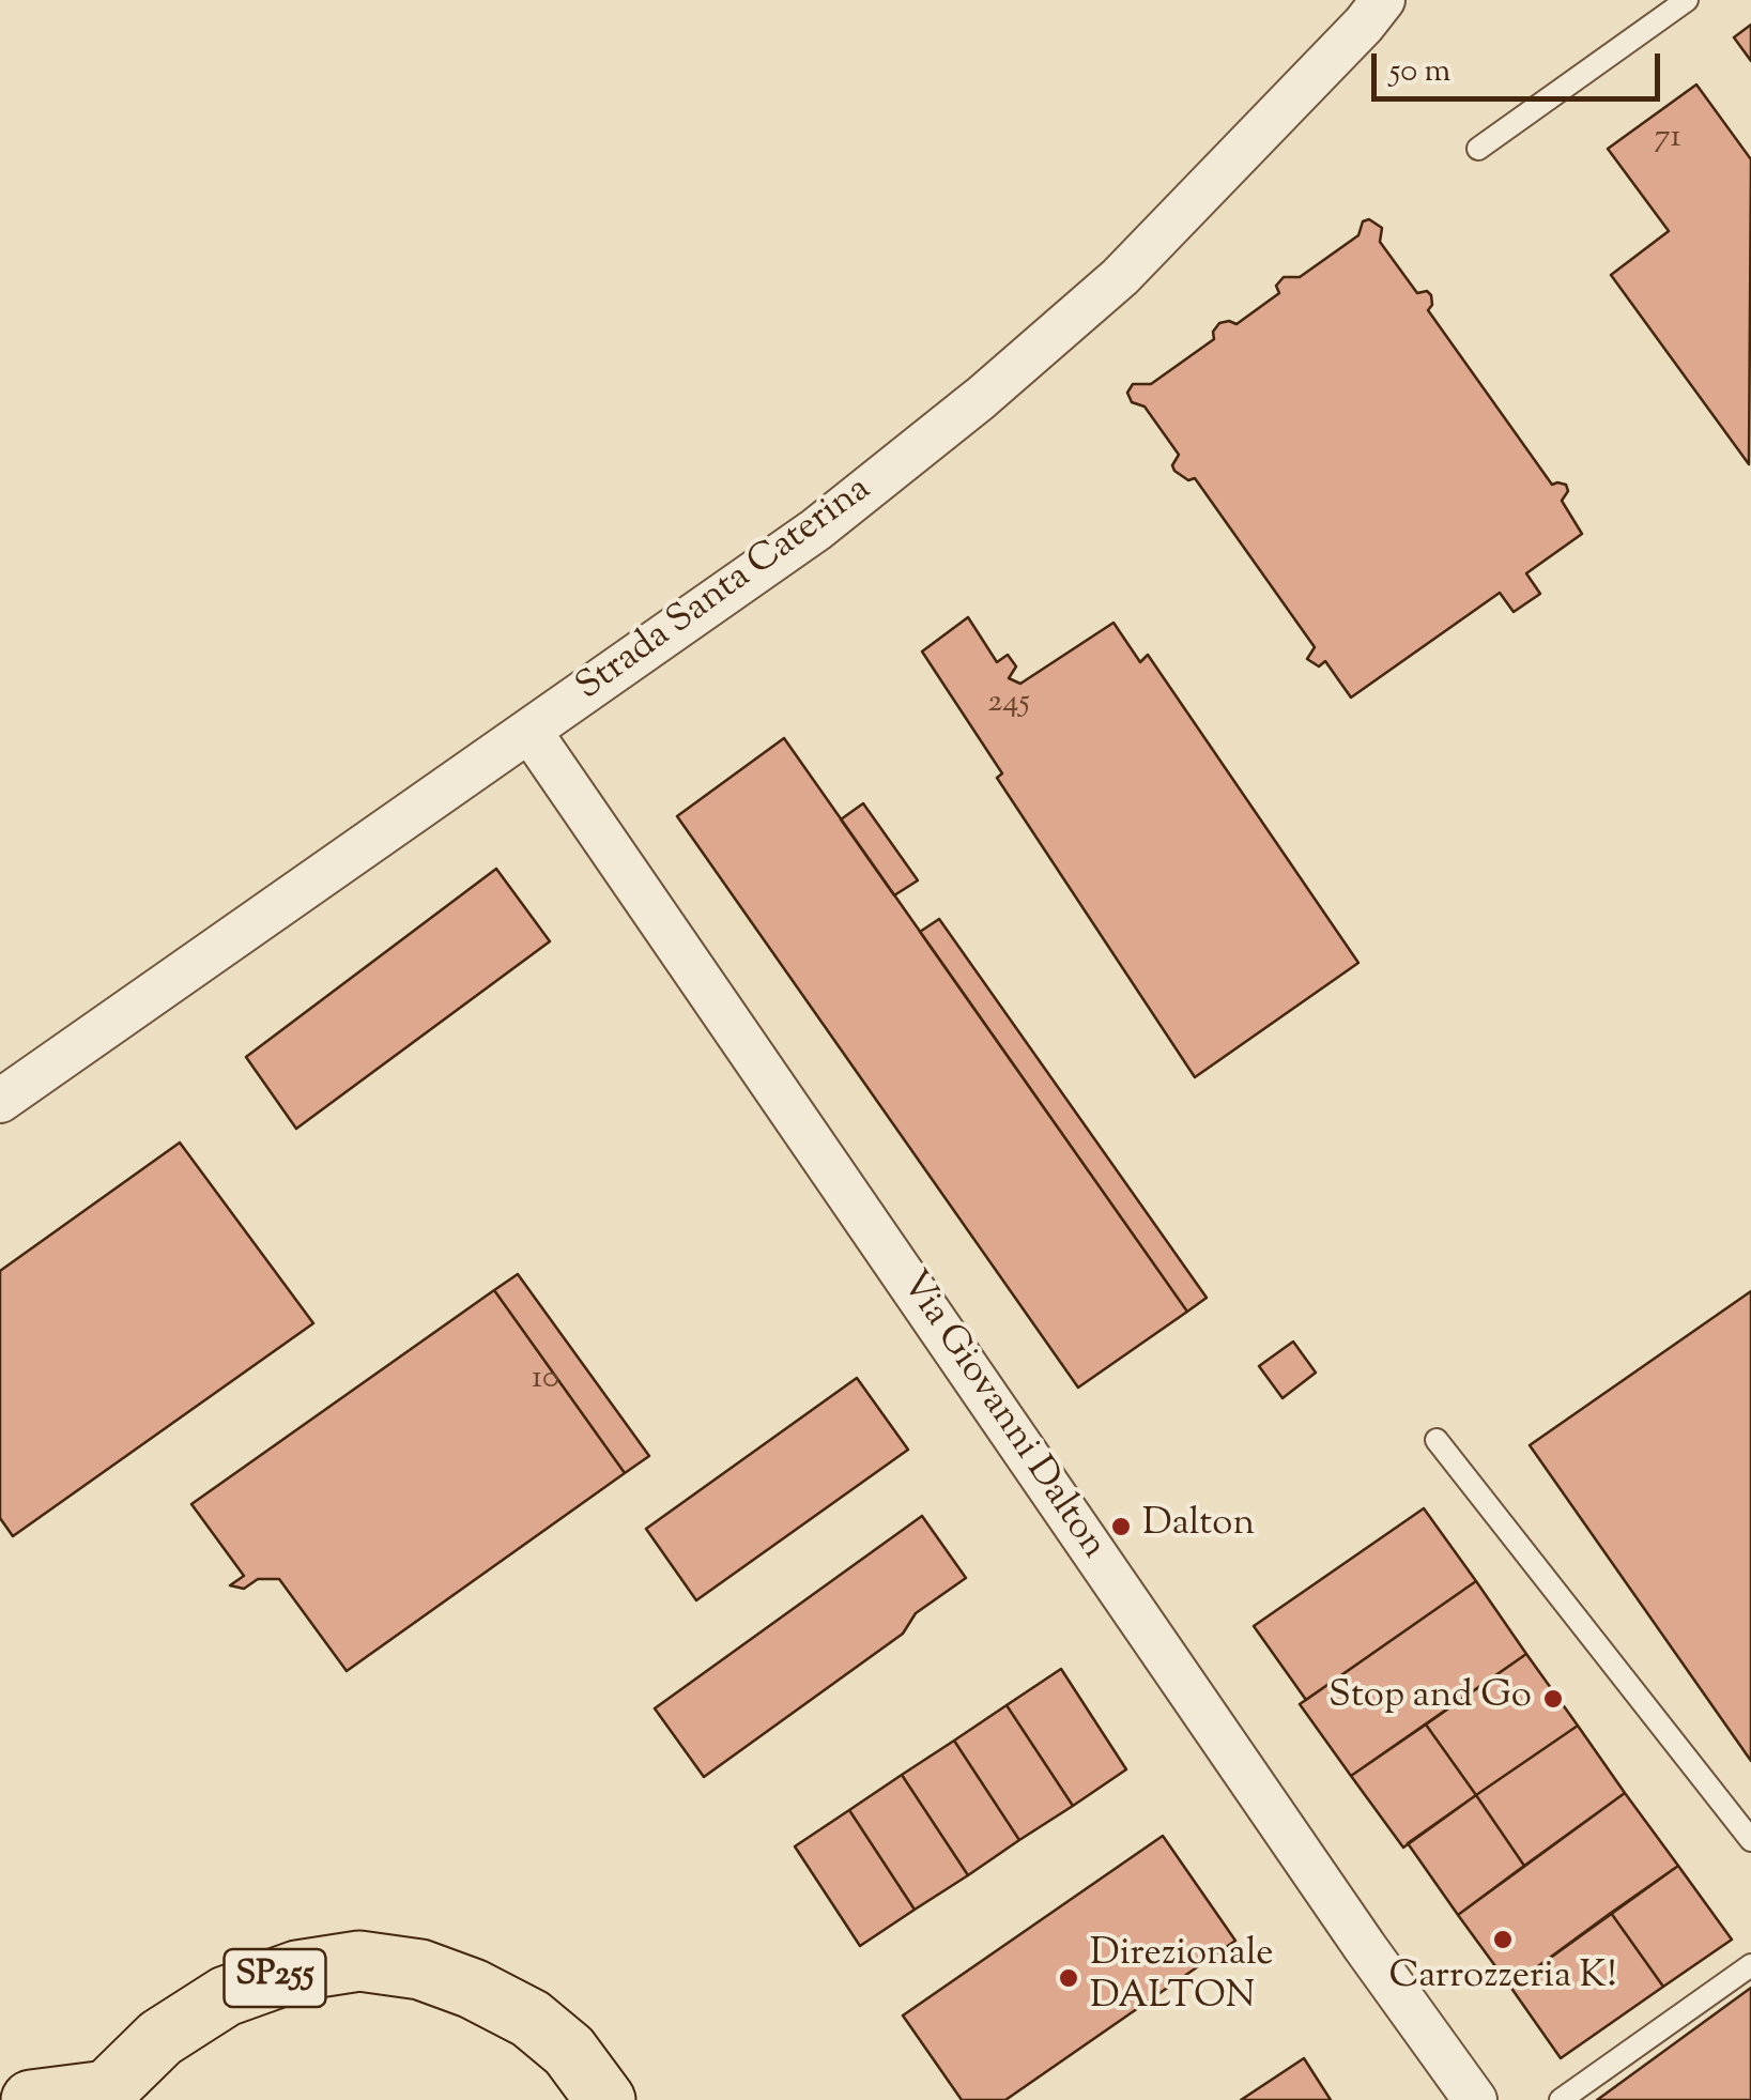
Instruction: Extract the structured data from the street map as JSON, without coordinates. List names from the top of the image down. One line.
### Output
{"streets":{"main road":["SP255"],"street":["Strada Santa Caterina","Via Giovanni Dalton"]},"crossings":[["Strada Santa Caterina","Via Giovanni Dalton"]],"places":["Dalton","Stop and Go","Carrozzeria K!","Direzionale DALTON"],"house_numbers":["71","245","10"],"scale_bar":"50 m"}
